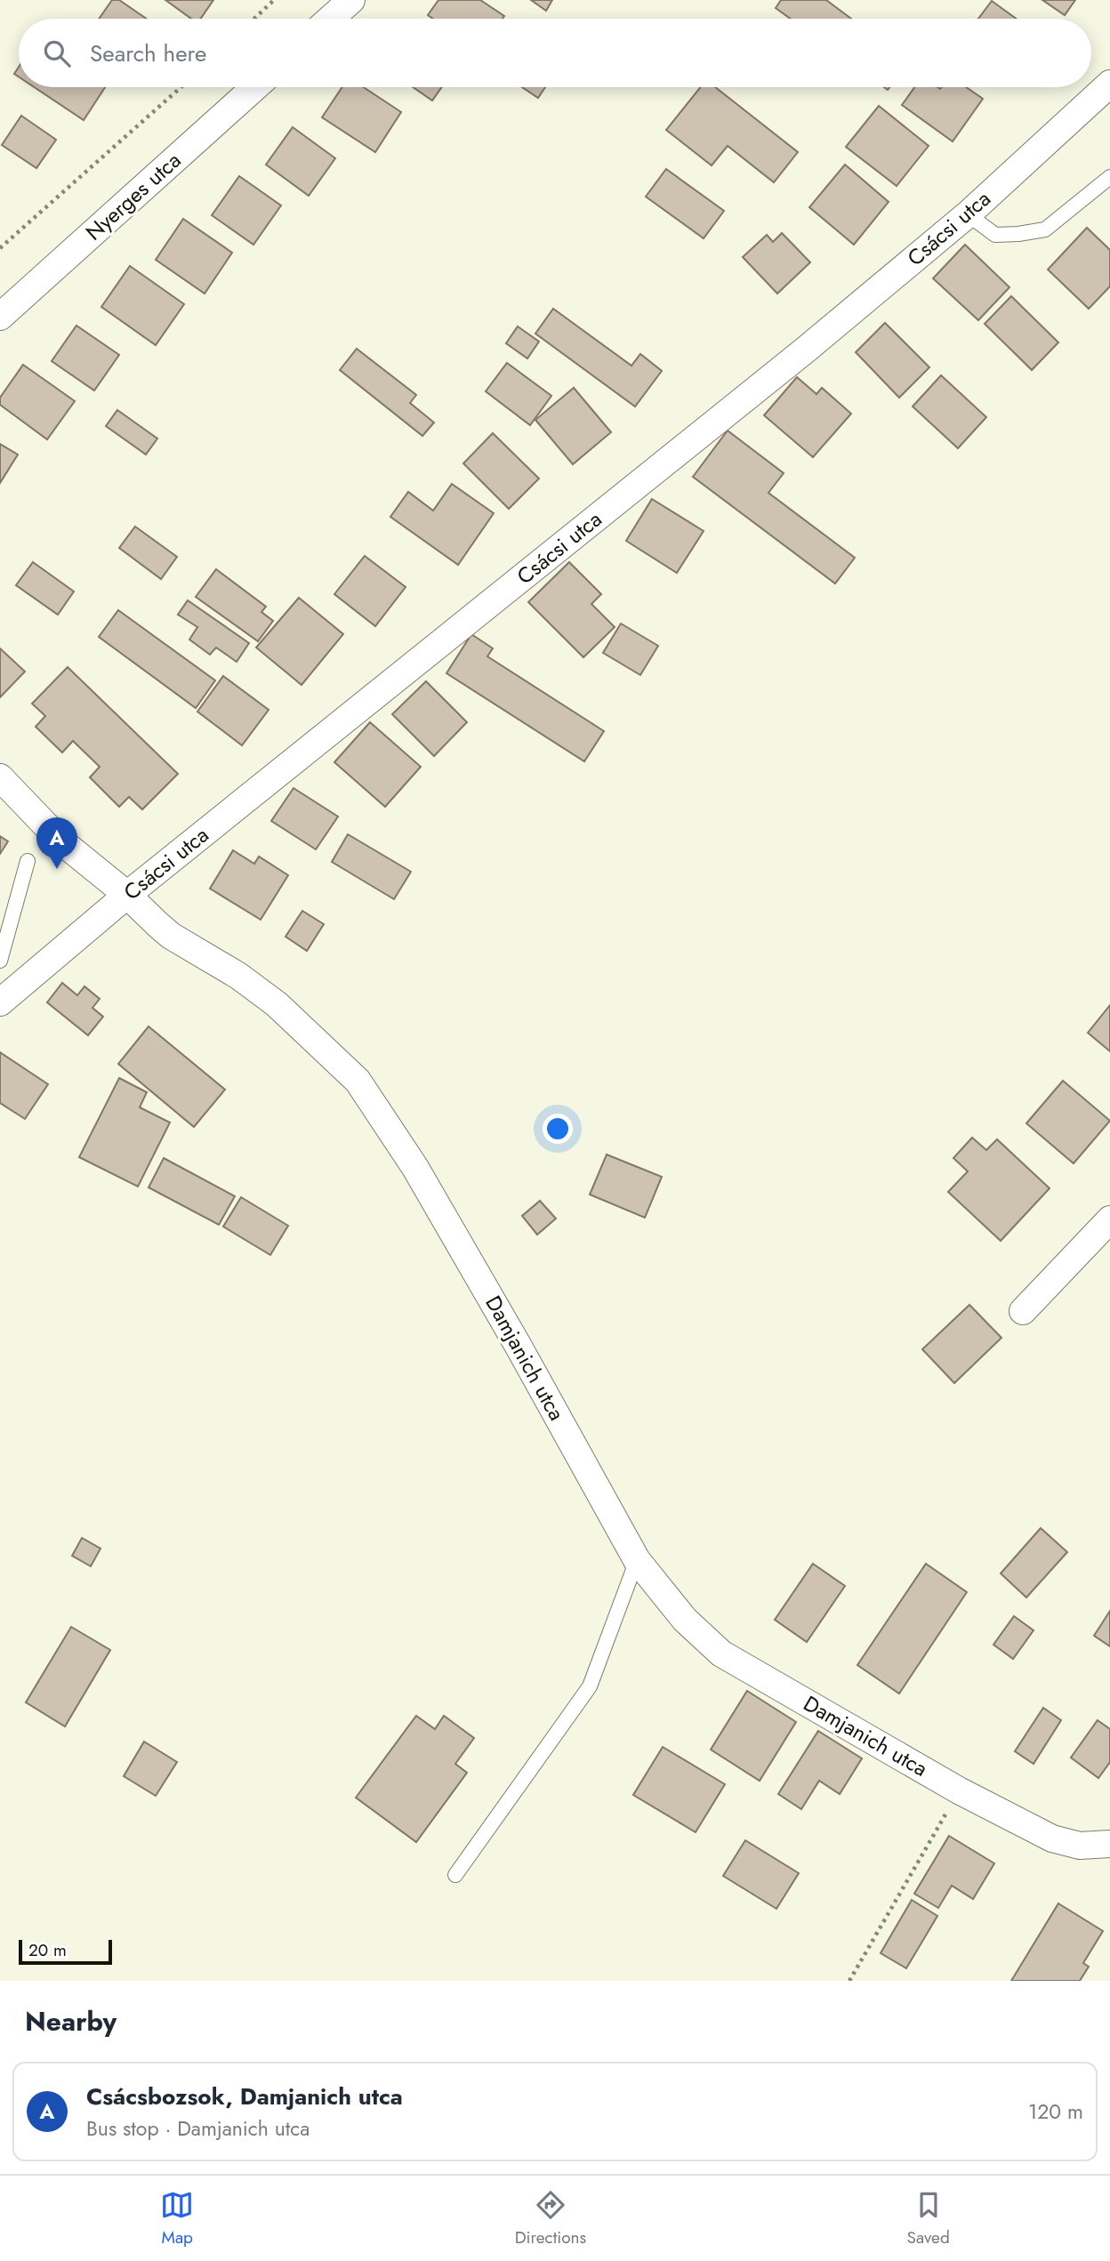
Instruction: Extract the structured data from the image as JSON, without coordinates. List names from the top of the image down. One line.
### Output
{"streets":{"street":["Nyerges utca","Csácsi utca","Damjanich utca"]},"crossings":[["Csácsi utca","Damjanich utca"]],"scale_bar":"20 m","page":{"search":"Search here","pins":"A","scale":"20 m","heading":"Nearby","list":[{"mark":"A","name":"Csácsbozsok, Damjanich utca","note":"Bus stop · Damjanich utca","value":"120 m"}],"nav":["Map","Directions","Saved"]}}
